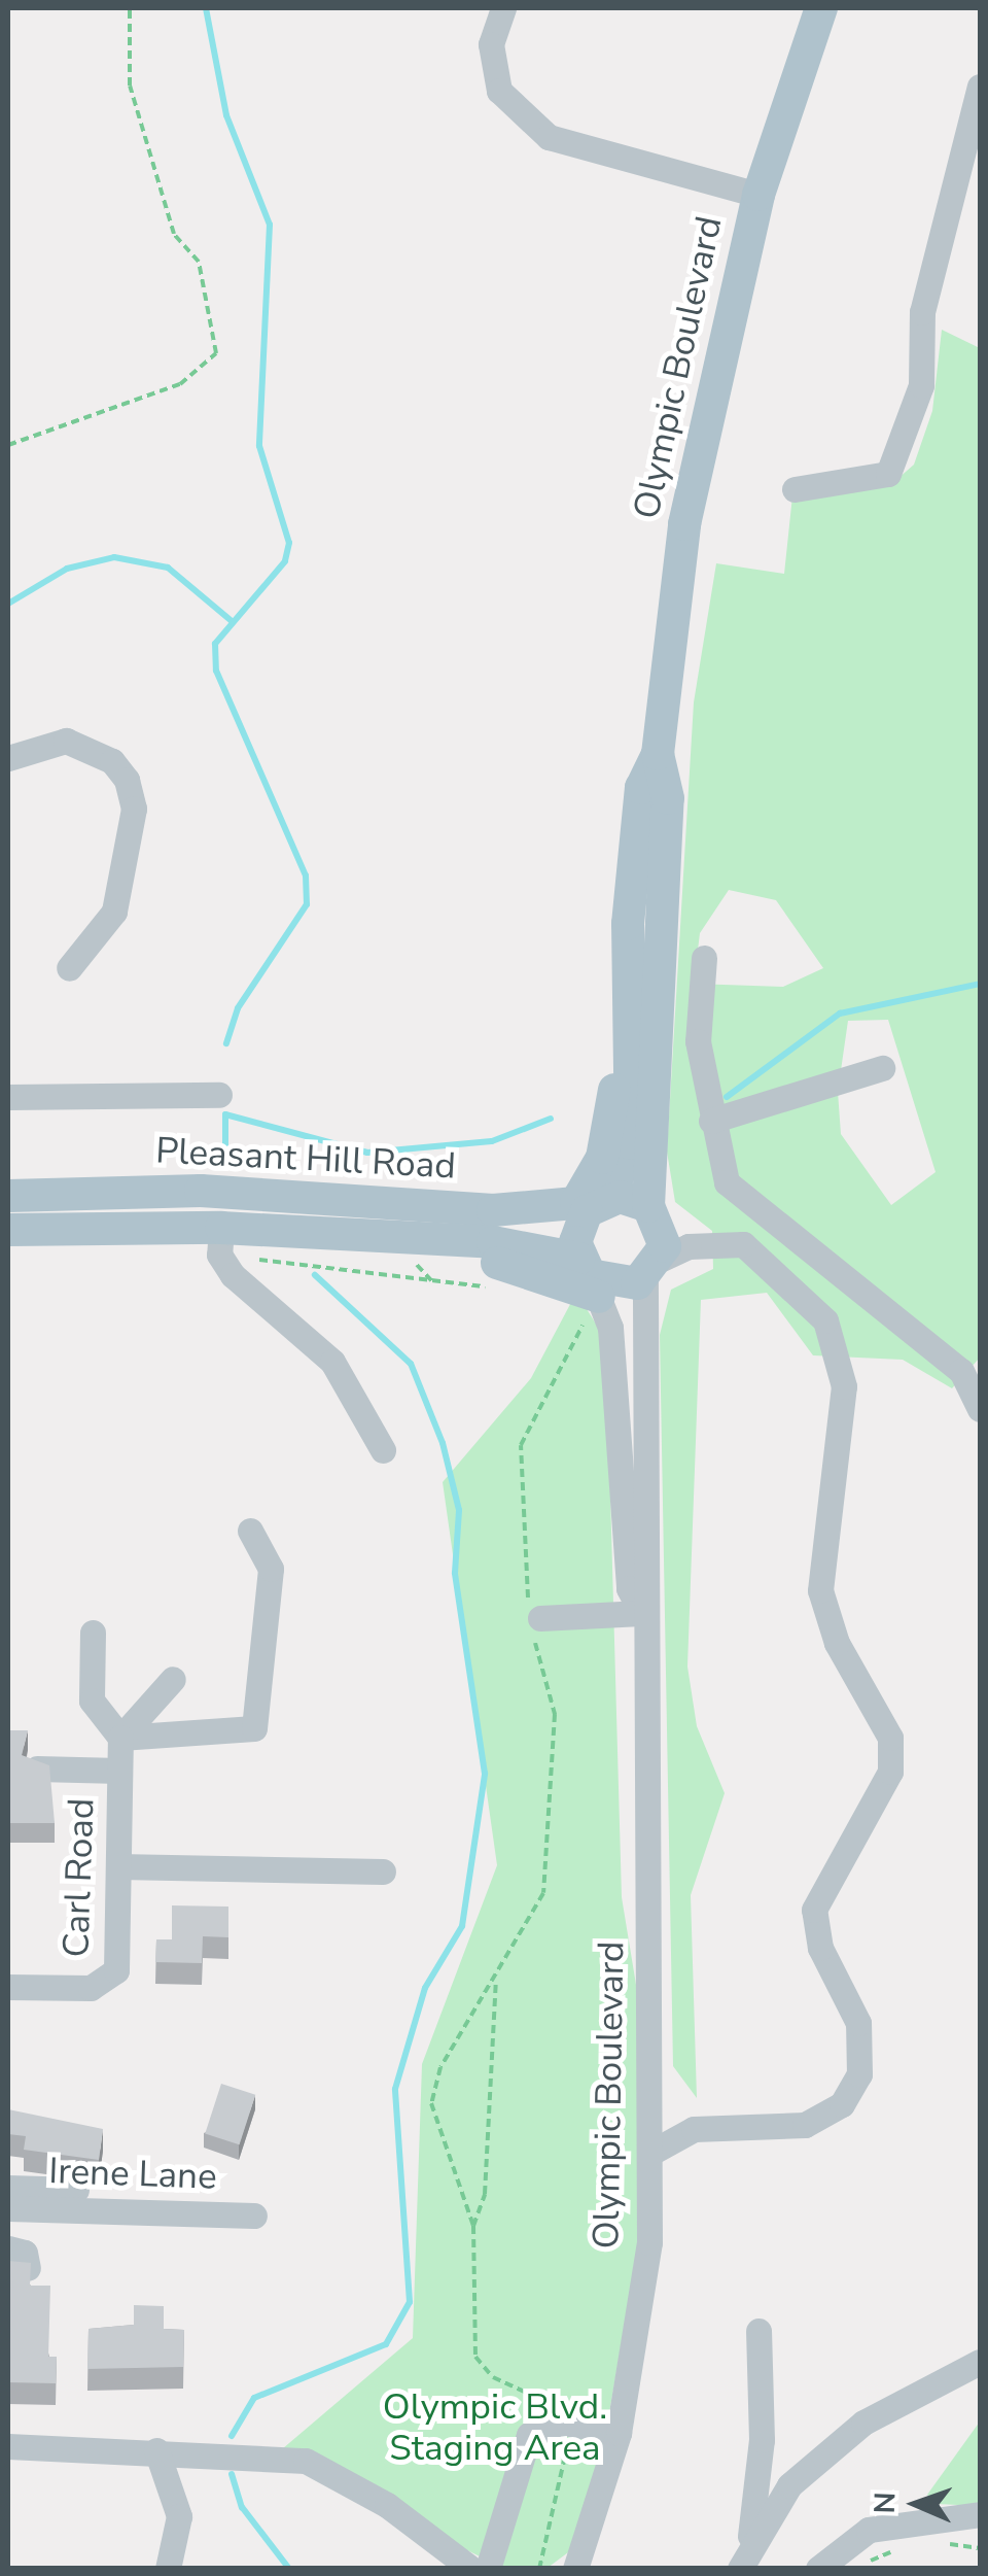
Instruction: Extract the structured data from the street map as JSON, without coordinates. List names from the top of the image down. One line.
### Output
{"streets":{"main road":["Olympic Boulevard","Pleasant Hill Road"],"street":["Carl Road","Irene Lane"]},"crossings":[["Olympic Boulevard","Pleasant Hill Road"]],"parks":["Olympic Blvd. Staging Area"],"north":"left"}
